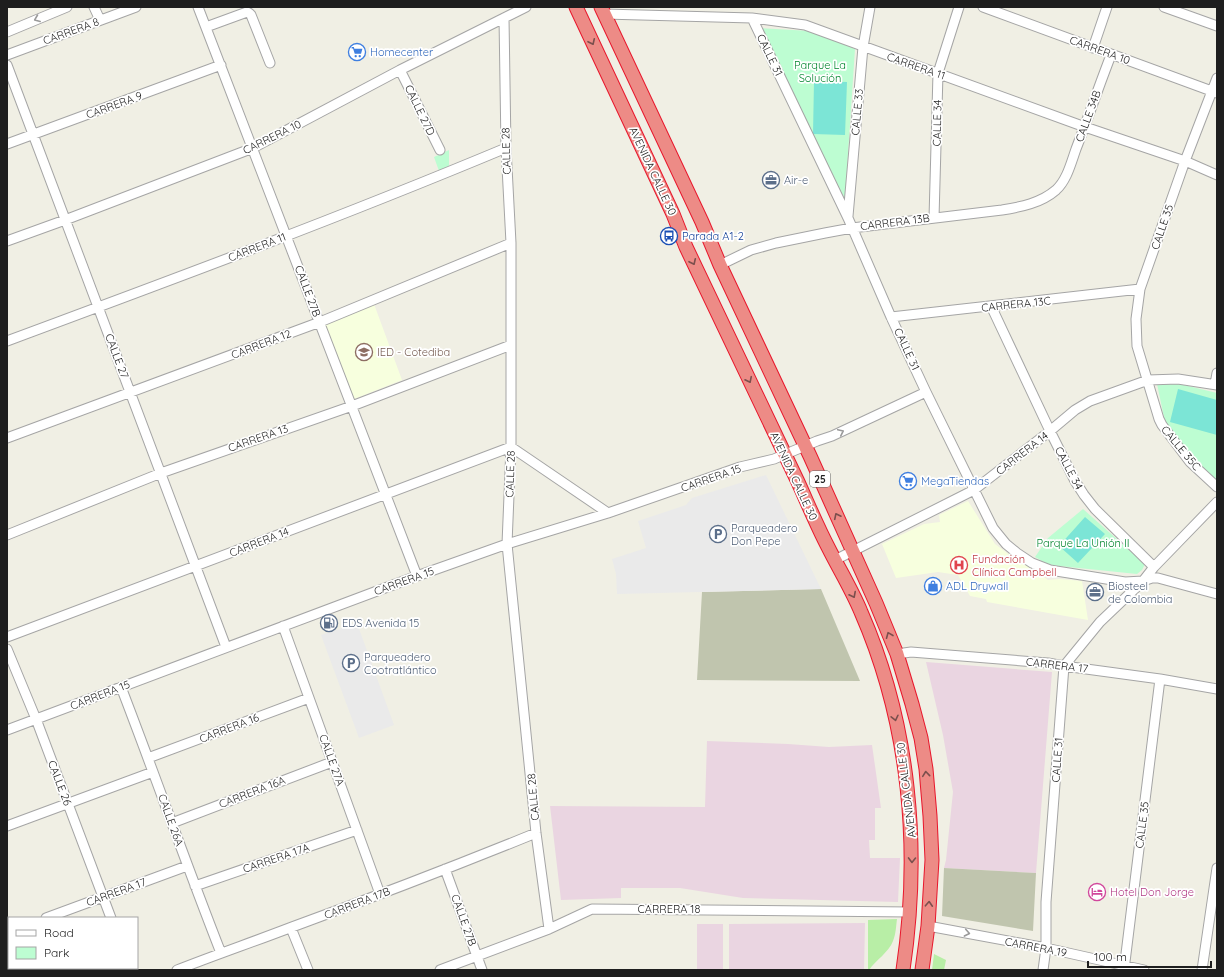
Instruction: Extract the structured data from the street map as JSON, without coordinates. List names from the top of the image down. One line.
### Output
{"streets":{"highway":["AVENIDA CALLE 30","25"],"street":["CARRERA 8","CARRERA 10","CALLE 31","CARRERA 11","CARRERA 9","CALLE 27D","CALLE 33","CALLE 34B","CALLE 34","CALLE 28","CARRERA 13B","CALLE 35","CALLE 27B","CARRERA 13C","CARRERA 12","CALLE 27","CARRERA 13","CALLE 35C","CARRERA 14","CARRERA 15","CARRERA 17","CARRERA 16","CALLE 27A","CALLE 26","CARRERA 16A","CALLE 26A","CARRERA 17A","CARRERA 17B","CARRERA 18","CARRERA 19"]},"crossings":[["CARRERA 10","CALLE 27D"],["CARRERA 10","CALLE 34B"],["CARRERA 10","CALLE 28"],["CARRERA 10","CALLE 35"],["CARRERA 10","CALLE 27B"],["CARRERA 10","CALLE 27"],["CALLE 31","CARRERA 11"],["CALLE 31","CALLE 33"],["CALLE 31","CARRERA 13B"],["CALLE 31","CARRERA 13C"],["CALLE 31","CARRERA 14"],["CALLE 31","CARRERA 17"],["CALLE 31","CARRERA 19"],["CARRERA 11","CALLE 33"],["CARRERA 11","CALLE 34B"],["CARRERA 11","CALLE 34"],["CARRERA 11","CALLE 28"],["CARRERA 11","AVENIDA CALLE 30"],["CARRERA 11","CALLE 35"],["CARRERA 11","CALLE 27B"],["CARRERA 11","CALLE 27"],["CARRERA 9","CALLE 27B"],["CARRERA 9","CALLE 27"],["CALLE 34B","CARRERA 13B"],["CALLE 34","CARRERA 13B"],["CALLE 34","CARRERA 13C"],["CALLE 34","CARRERA 14"],["CALLE 28","CARRERA 12"],["CALLE 28","CARRERA 13"],["CALLE 28","CARRERA 14"],["CALLE 28","CARRERA 15"],["CALLE 28","CARRERA 17B"],["CALLE 28","CARRERA 18"],["AVENIDA CALLE 30","CARRERA 13B"],["AVENIDA CALLE 30","CARRERA 14"],["AVENIDA CALLE 30","CARRERA 15"],["AVENIDA CALLE 30","CARRERA 17"],["AVENIDA CALLE 30","CARRERA 18"],["AVENIDA CALLE 30","CARRERA 19"],["CALLE 35","CARRERA 13C"],["CALLE 35","CALLE 35C"],["CALLE 35","CARRERA 14"],["CALLE 35","CARRERA 17"],["CALLE 35","CARRERA 19"],["CALLE 27B","CARRERA 12"],["CALLE 27B","CARRERA 13"],["CALLE 27B","CARRERA 14"],["CALLE 27B","CARRERA 15"],["CALLE 27B","CARRERA 17B"],["CALLE 27B","CARRERA 18"],["CARRERA 12","CALLE 27"],["CALLE 27","CARRERA 13"],["CALLE 27","CARRERA 14"],["CALLE 27","CARRERA 15"],["CALLE 35C","CARRERA 14"],["CARRERA 15","CALLE 27A"],["CARRERA 15","CALLE 26"],["CARRERA 15","CALLE 26A"],["CARRERA 17","CALLE 26"],["CARRERA 17","CALLE 26A"],["CARRERA 16","CALLE 27A"],["CARRERA 16","CALLE 26A"],["CALLE 27A","CARRERA 16A"],["CALLE 27A","CARRERA 17A"],["CALLE 27A","CARRERA 17B"],["CARRERA 16A","CALLE 26A"],["CALLE 26A","CARRERA 17A"],["CALLE 26A","CARRERA 17B"]],"one_way":["CARRERA 19"],"parks":["Parque La Solución","Parque La Unión II"],"places":{"supermarket":["Homecenter","MegaTiendas"],"office":["Air-e","Biosteel de Colombia"],"bus stop":["Parada A1-2"],"school or university":["IED - Cotediba"],"parking":["Parqueadero Don Pepe","Parqueadero Cootratlántico"],"hospital":["Fundación Clínica Campbell"],"shop":["ADL Drywall"],"fuel station":["EDS Avenida 15"],"hotel":["Hotel Don Jorge"]},"legend":["Road","Park"],"scale_bar":"100 m"}
